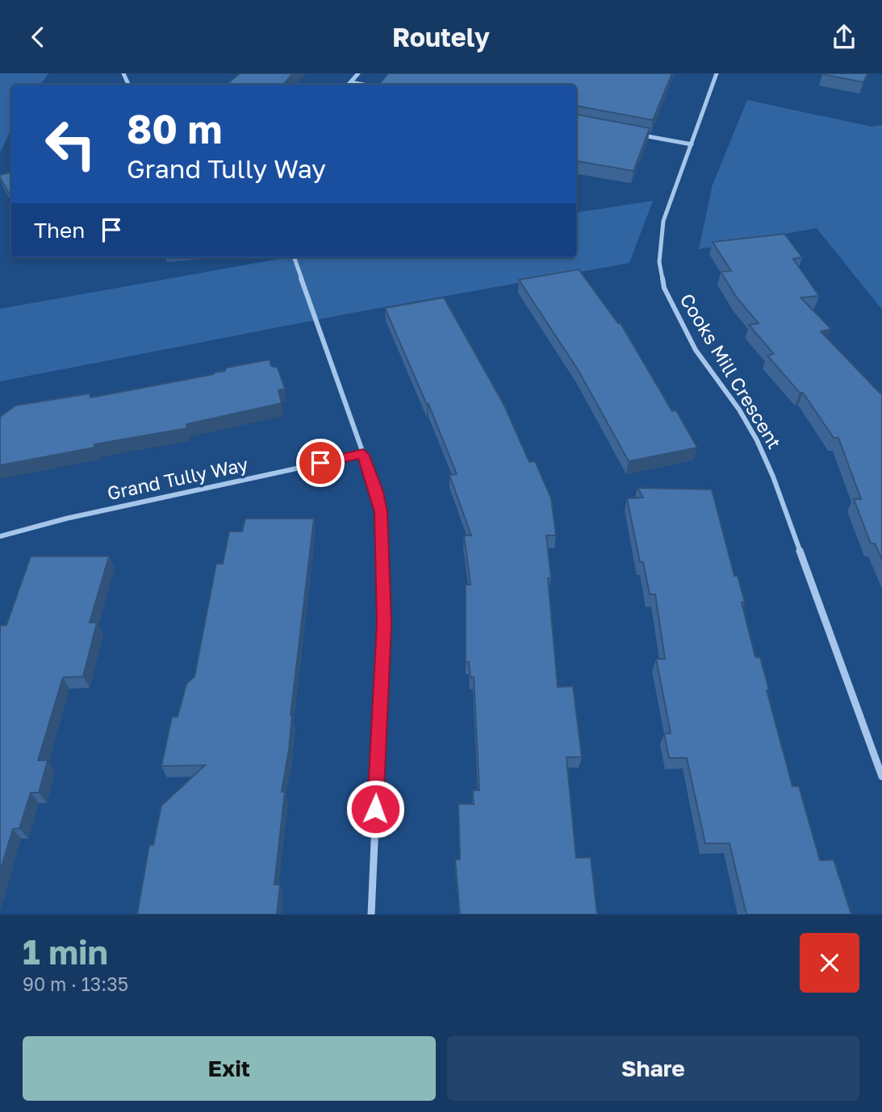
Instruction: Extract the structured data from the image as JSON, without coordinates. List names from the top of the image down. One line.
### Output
{"streets":{"street":["Cooks Mill Crescent","Grand Tully Way"]},"page":{"header":"Routely","turn":["80 m","Grand Tully Way"],"then":"Then","heading":["1 min","90 m · 13:35"],"buttons":["Exit","Share"]}}
